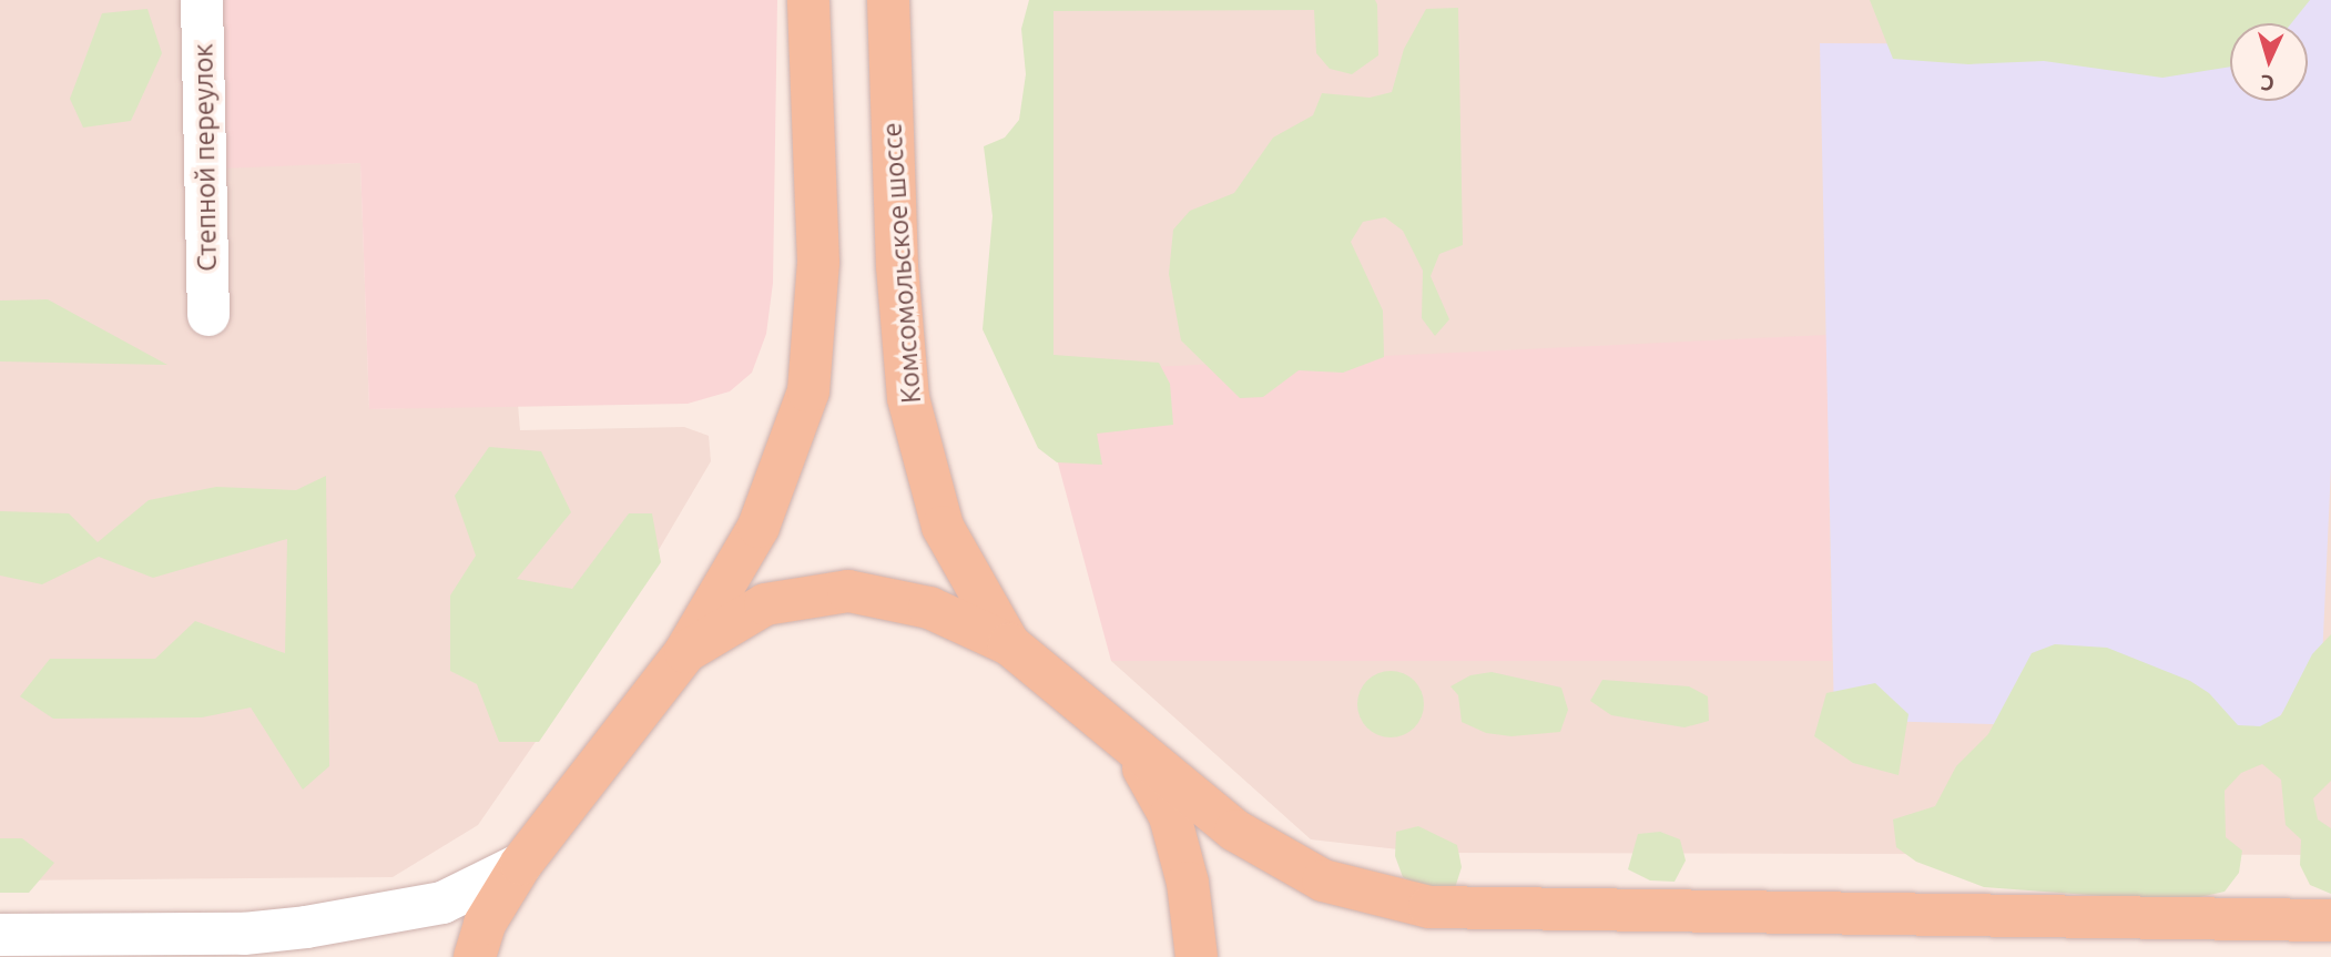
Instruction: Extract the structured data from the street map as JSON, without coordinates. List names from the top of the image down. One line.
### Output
{"streets":{"main road":["Степной переулок","Комсомольское шоссе"]},"north":"bottom"}
